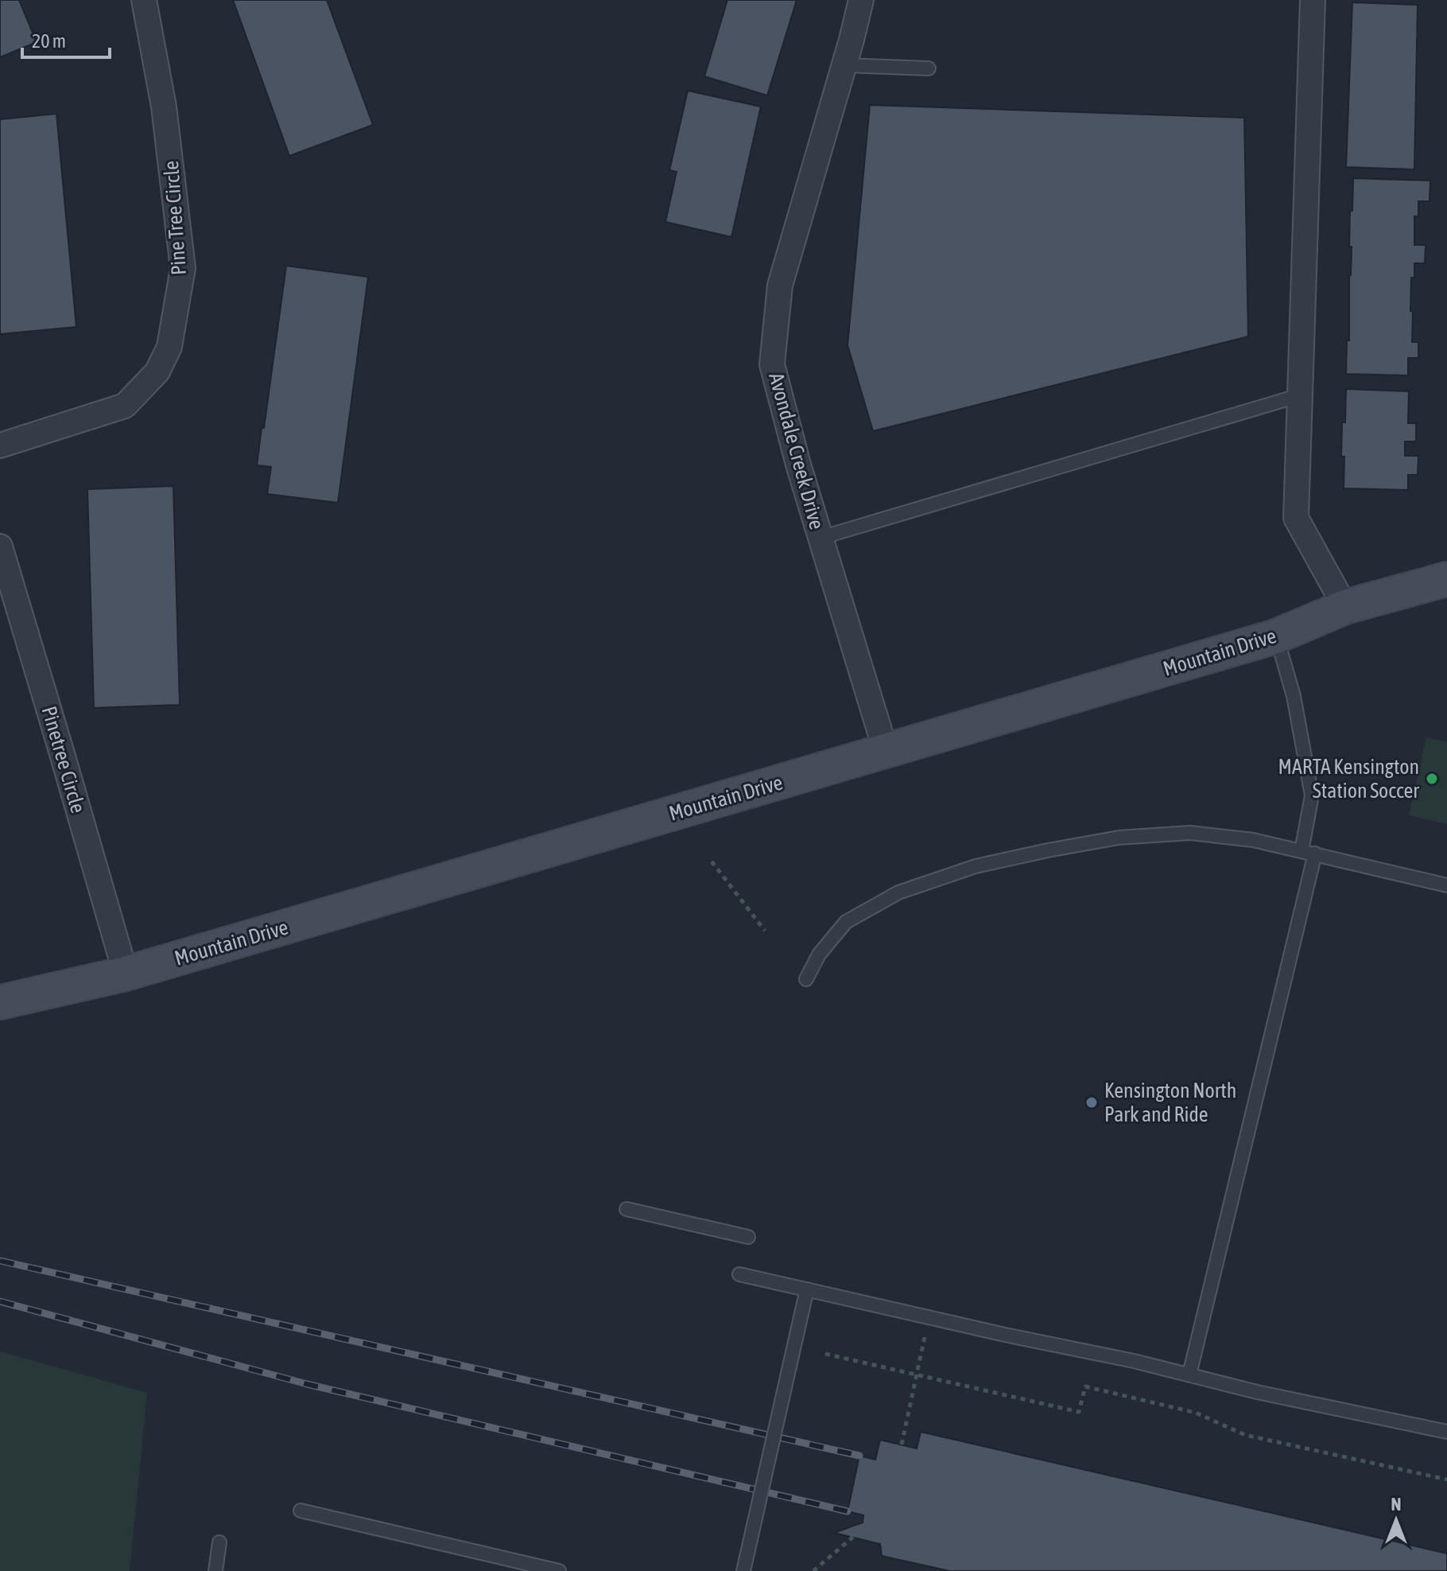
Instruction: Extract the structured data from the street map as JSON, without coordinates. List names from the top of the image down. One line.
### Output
{"streets":{"main road":["Mountain Drive"],"street":["Pine Tree Circle","Avondale Creek Drive","Pinetree Circle"]},"crossings":[["Avondale Creek Drive","Mountain Drive"],["Mountain Drive","Pinetree Circle"]],"places":["MARTA Kensington Station Soccer","Kensington North Park and Ride"],"scale_bar":"20 m","north":"top"}
